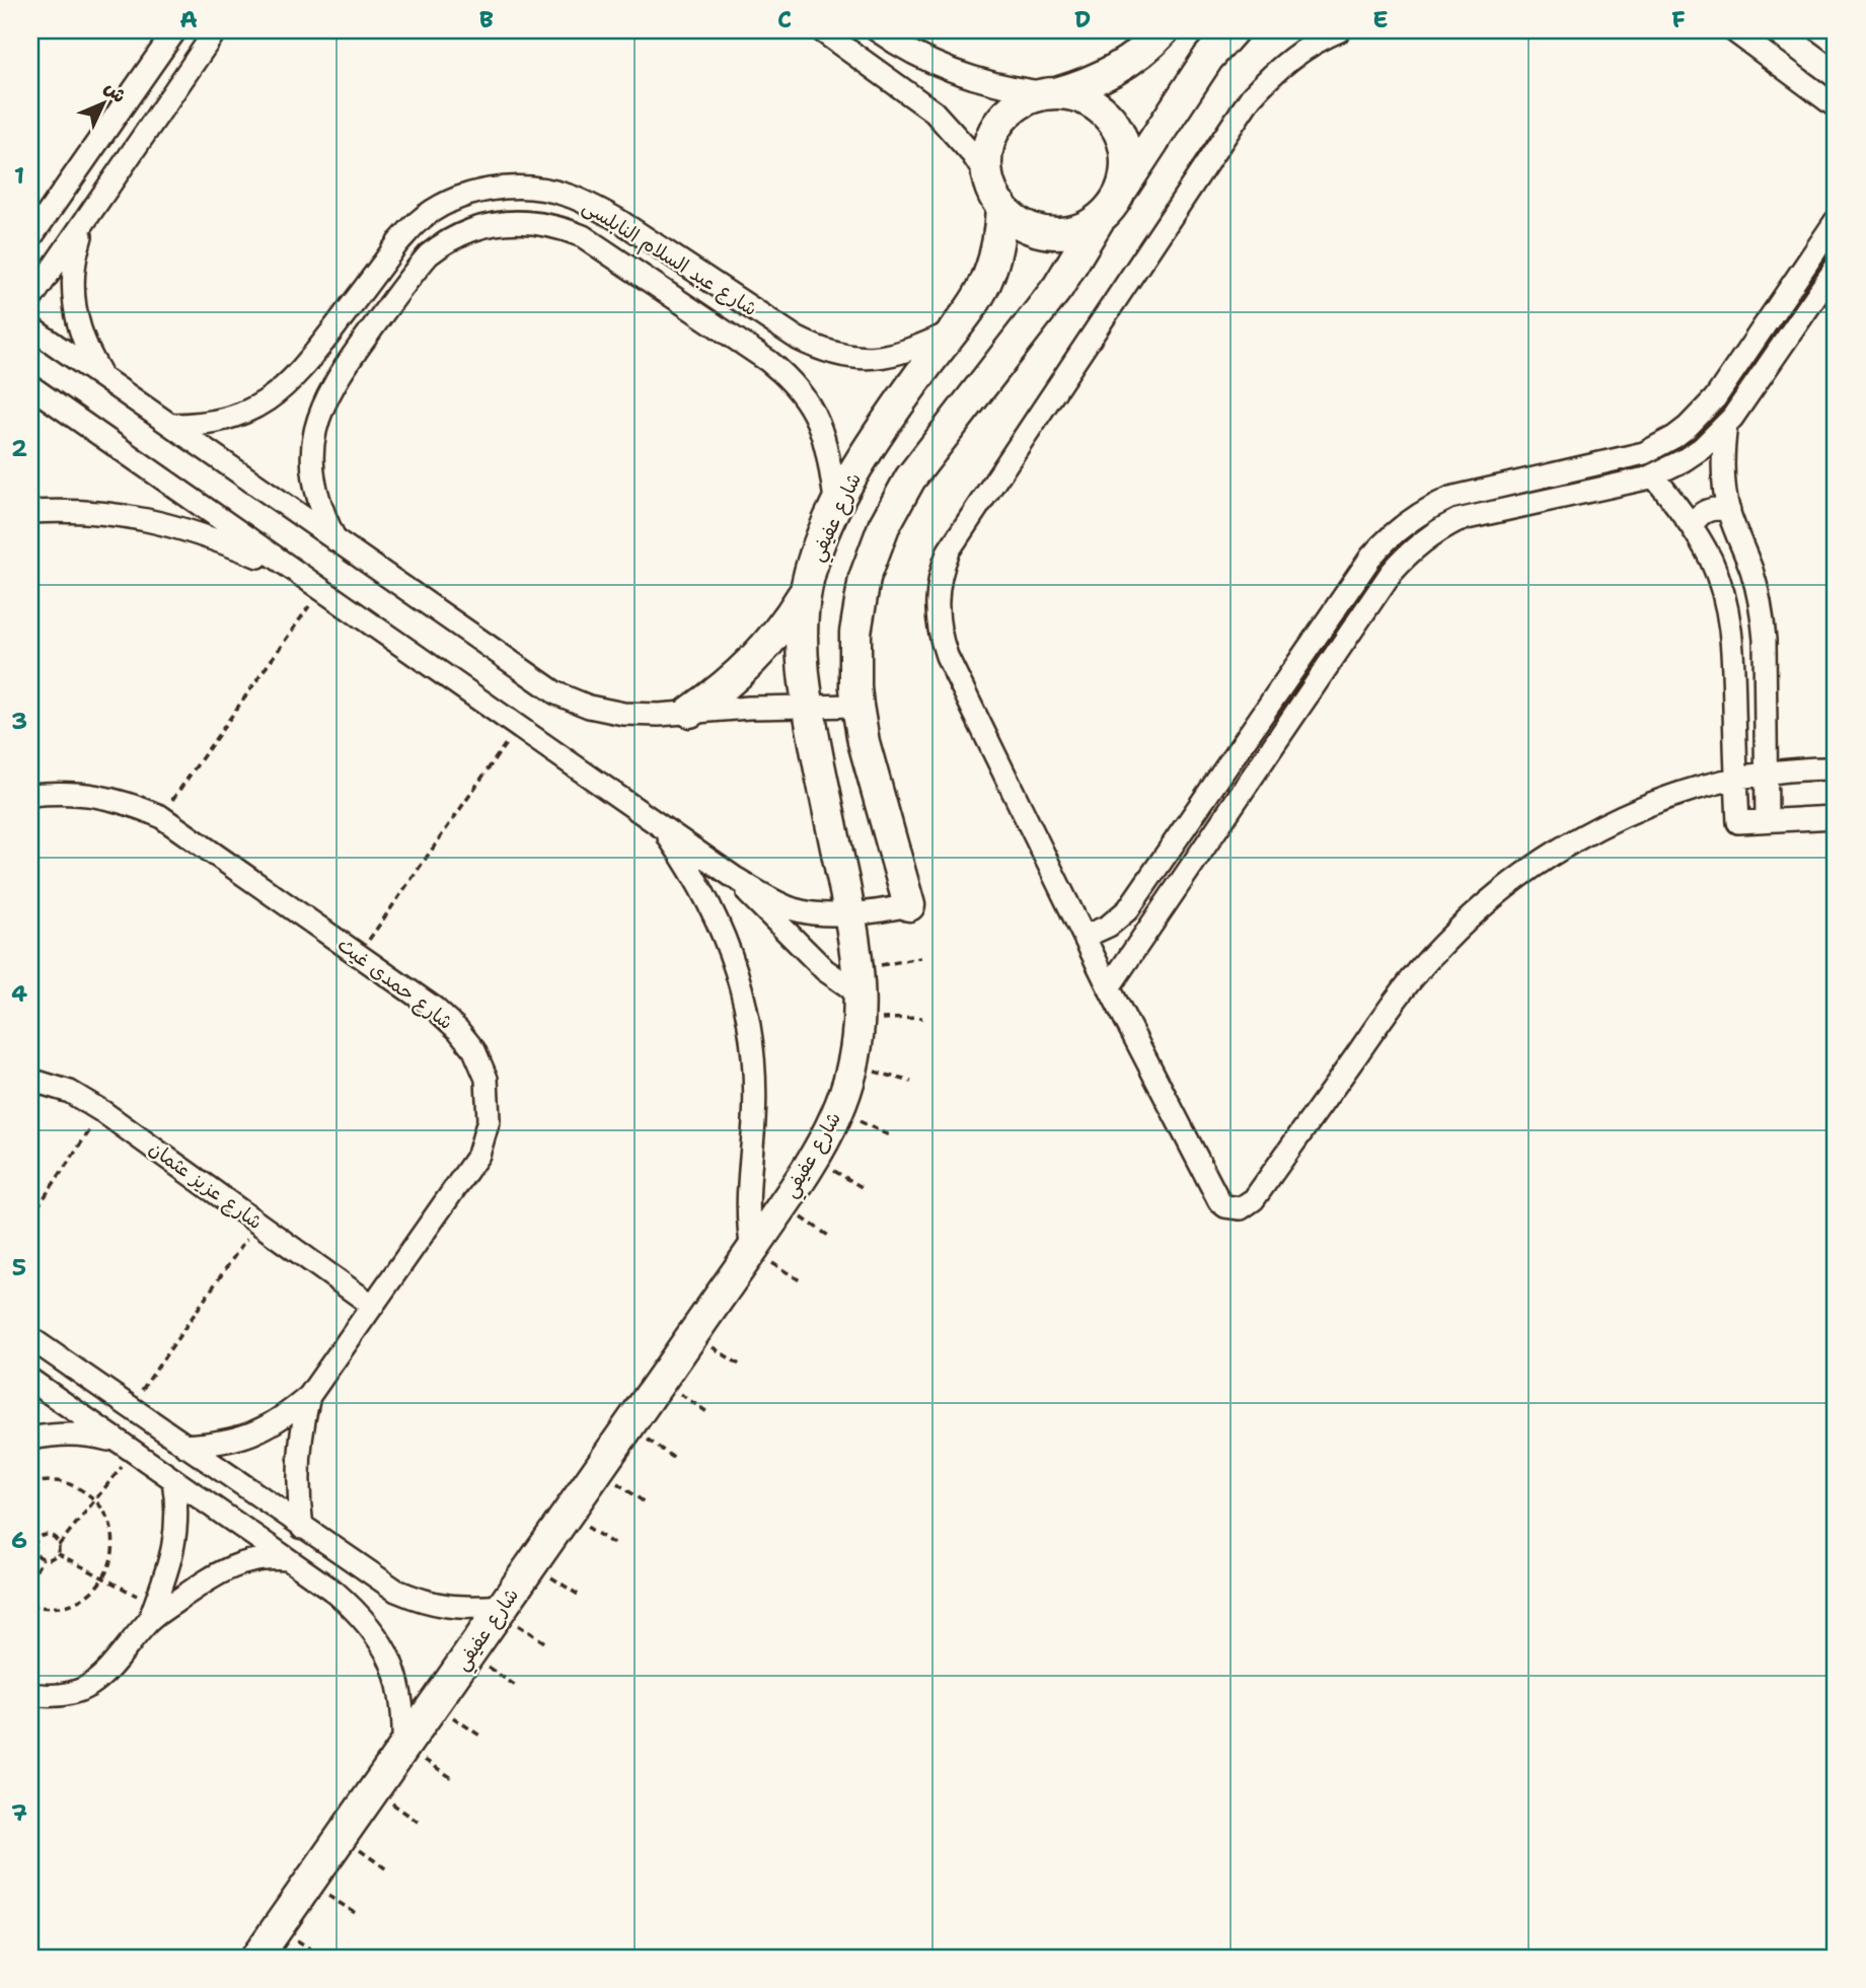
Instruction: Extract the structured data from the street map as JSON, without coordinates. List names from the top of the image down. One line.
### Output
{"streets":{"street":["شارع عبد السلام النابلسى","شارع عفيفي","شارع حمدى غيث","شارع عزيز عثمان"]},"crossings":[["شارع عبد السلام النابلسى","شارع عفيفي"],["شارع حمدى غيث","شارع عزيز عثمان"]],"north":"top right","grid":{"columns":["A","B","C","D","E","F"],"rows":["1","2","3","4","5","6","7"]}}
